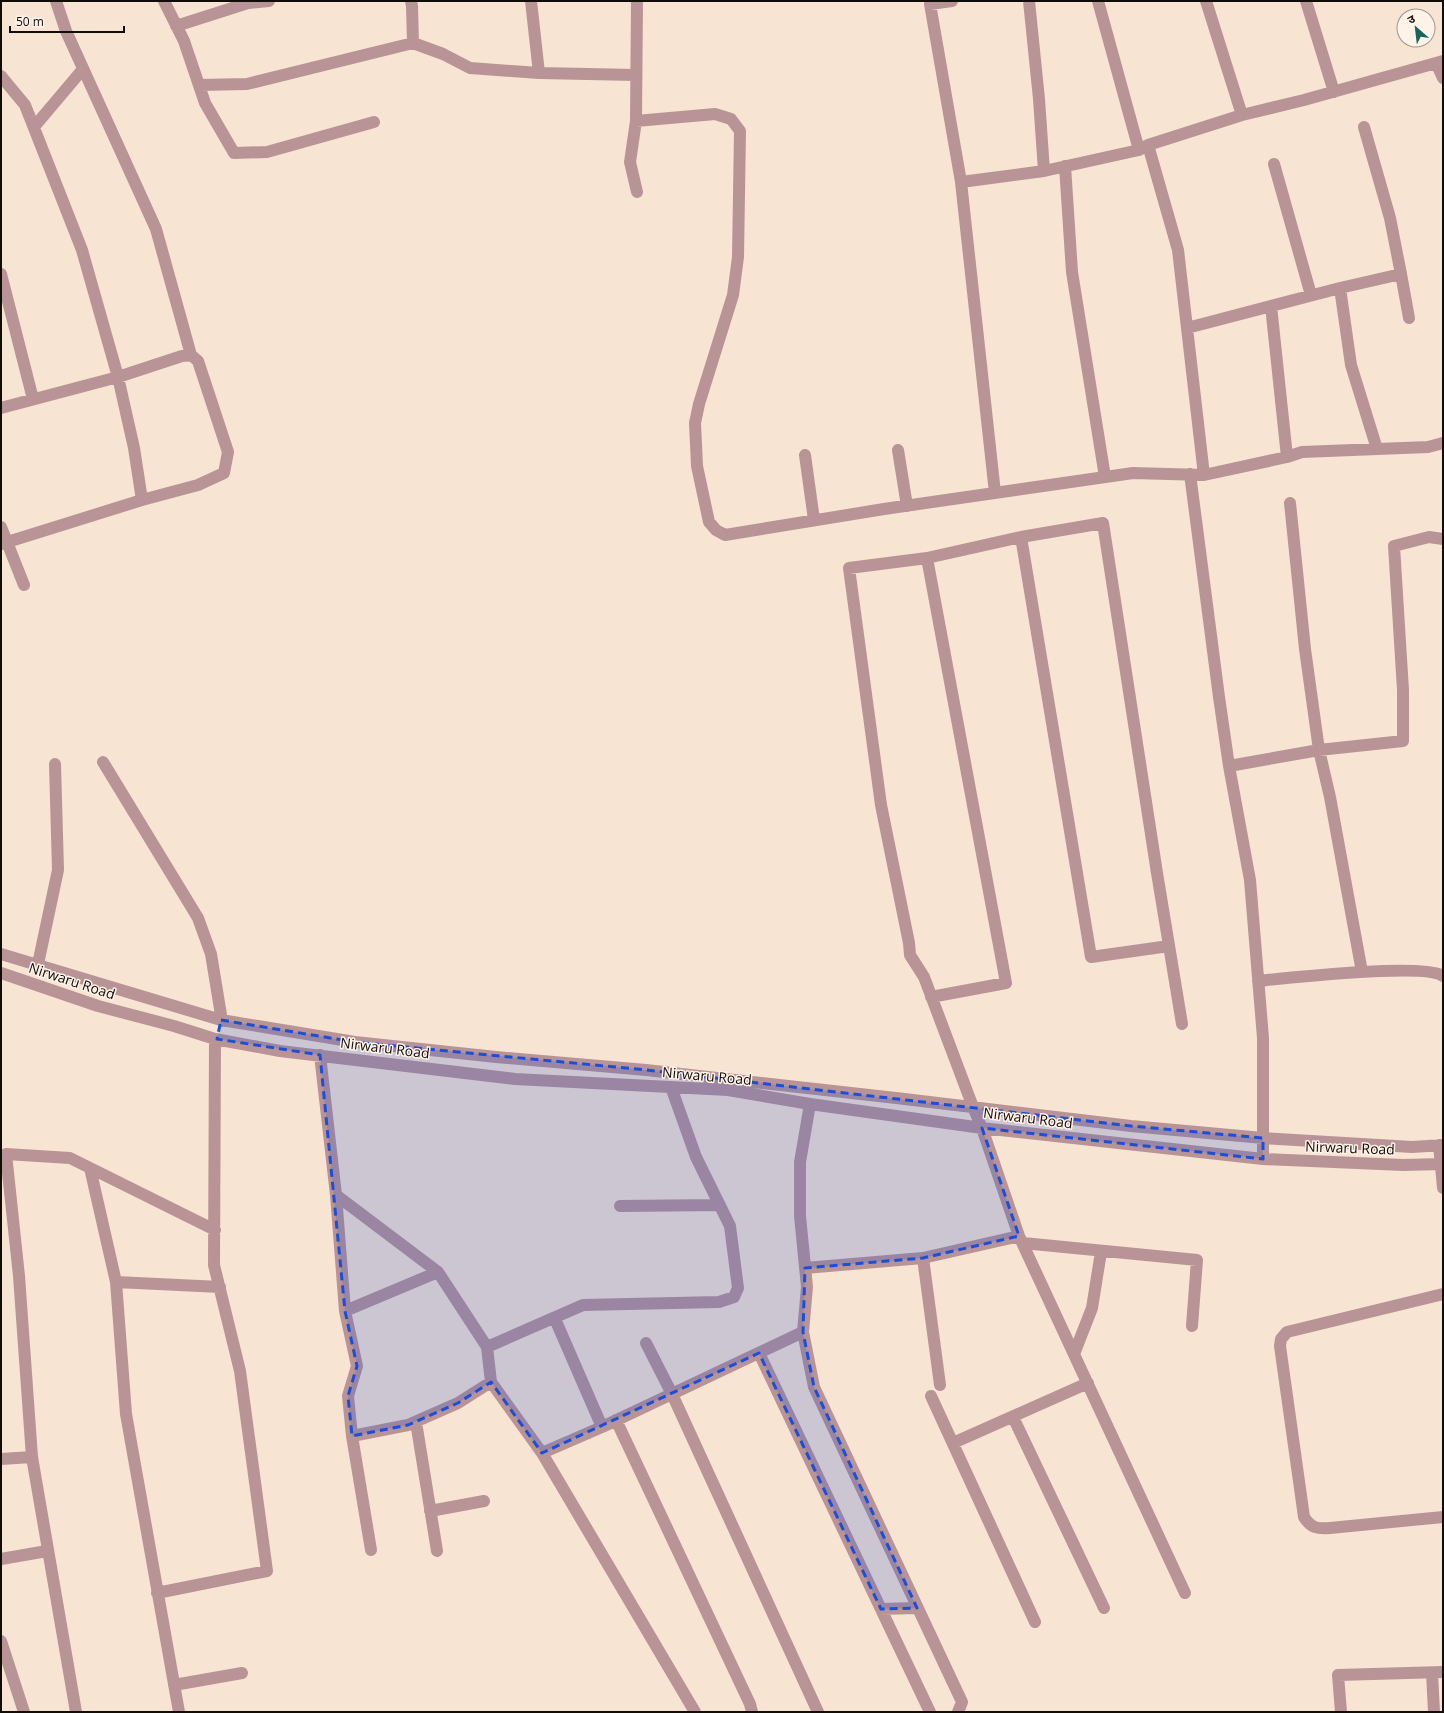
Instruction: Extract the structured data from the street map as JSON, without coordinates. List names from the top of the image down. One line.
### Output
{"streets":{"street":["Nirwaru Road"]},"scale_bar":"50 m","north":"top left"}
